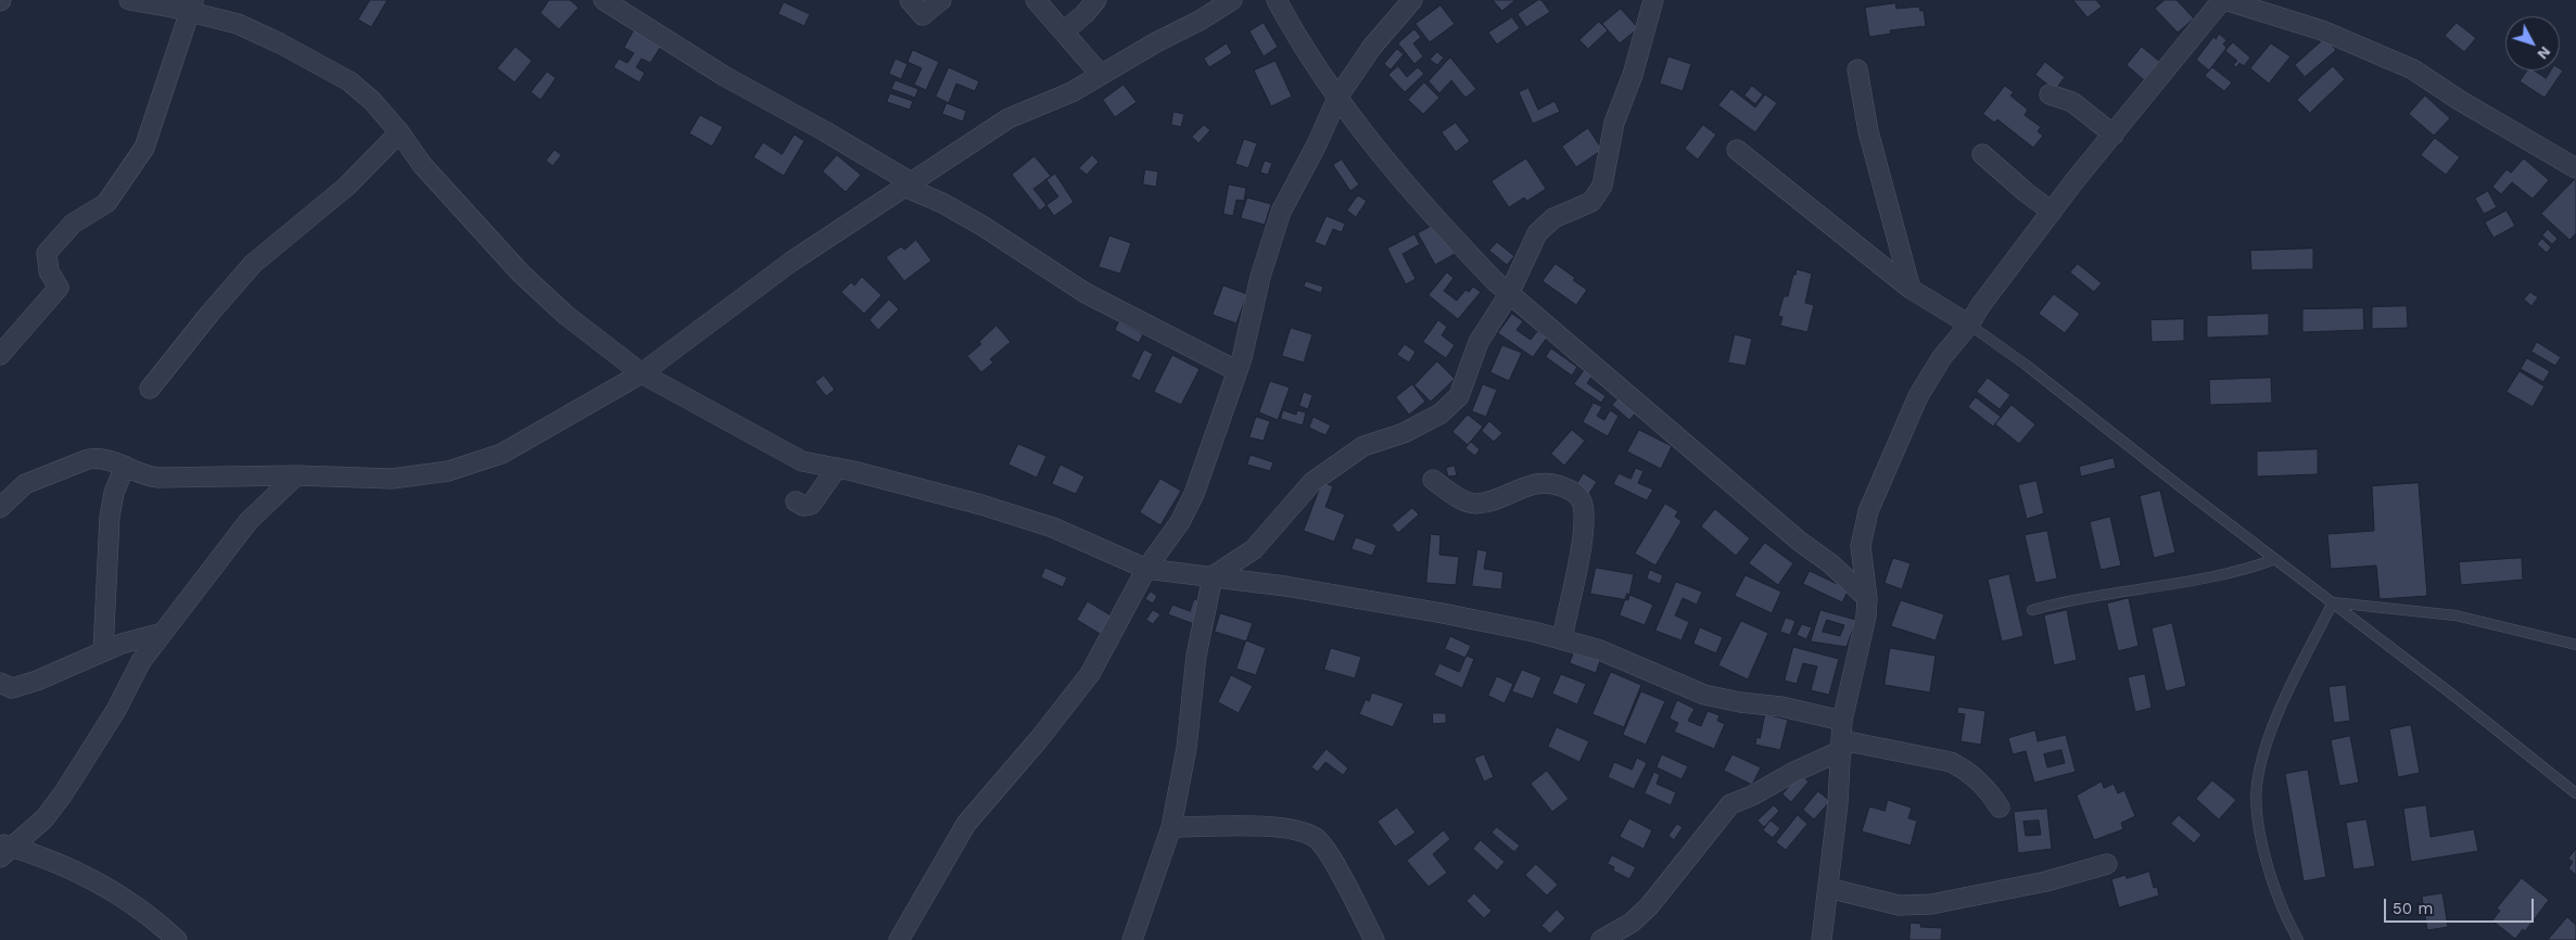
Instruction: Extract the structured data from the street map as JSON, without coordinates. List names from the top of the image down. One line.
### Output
{"scale_bar":"50 m","north":"bottom right"}
